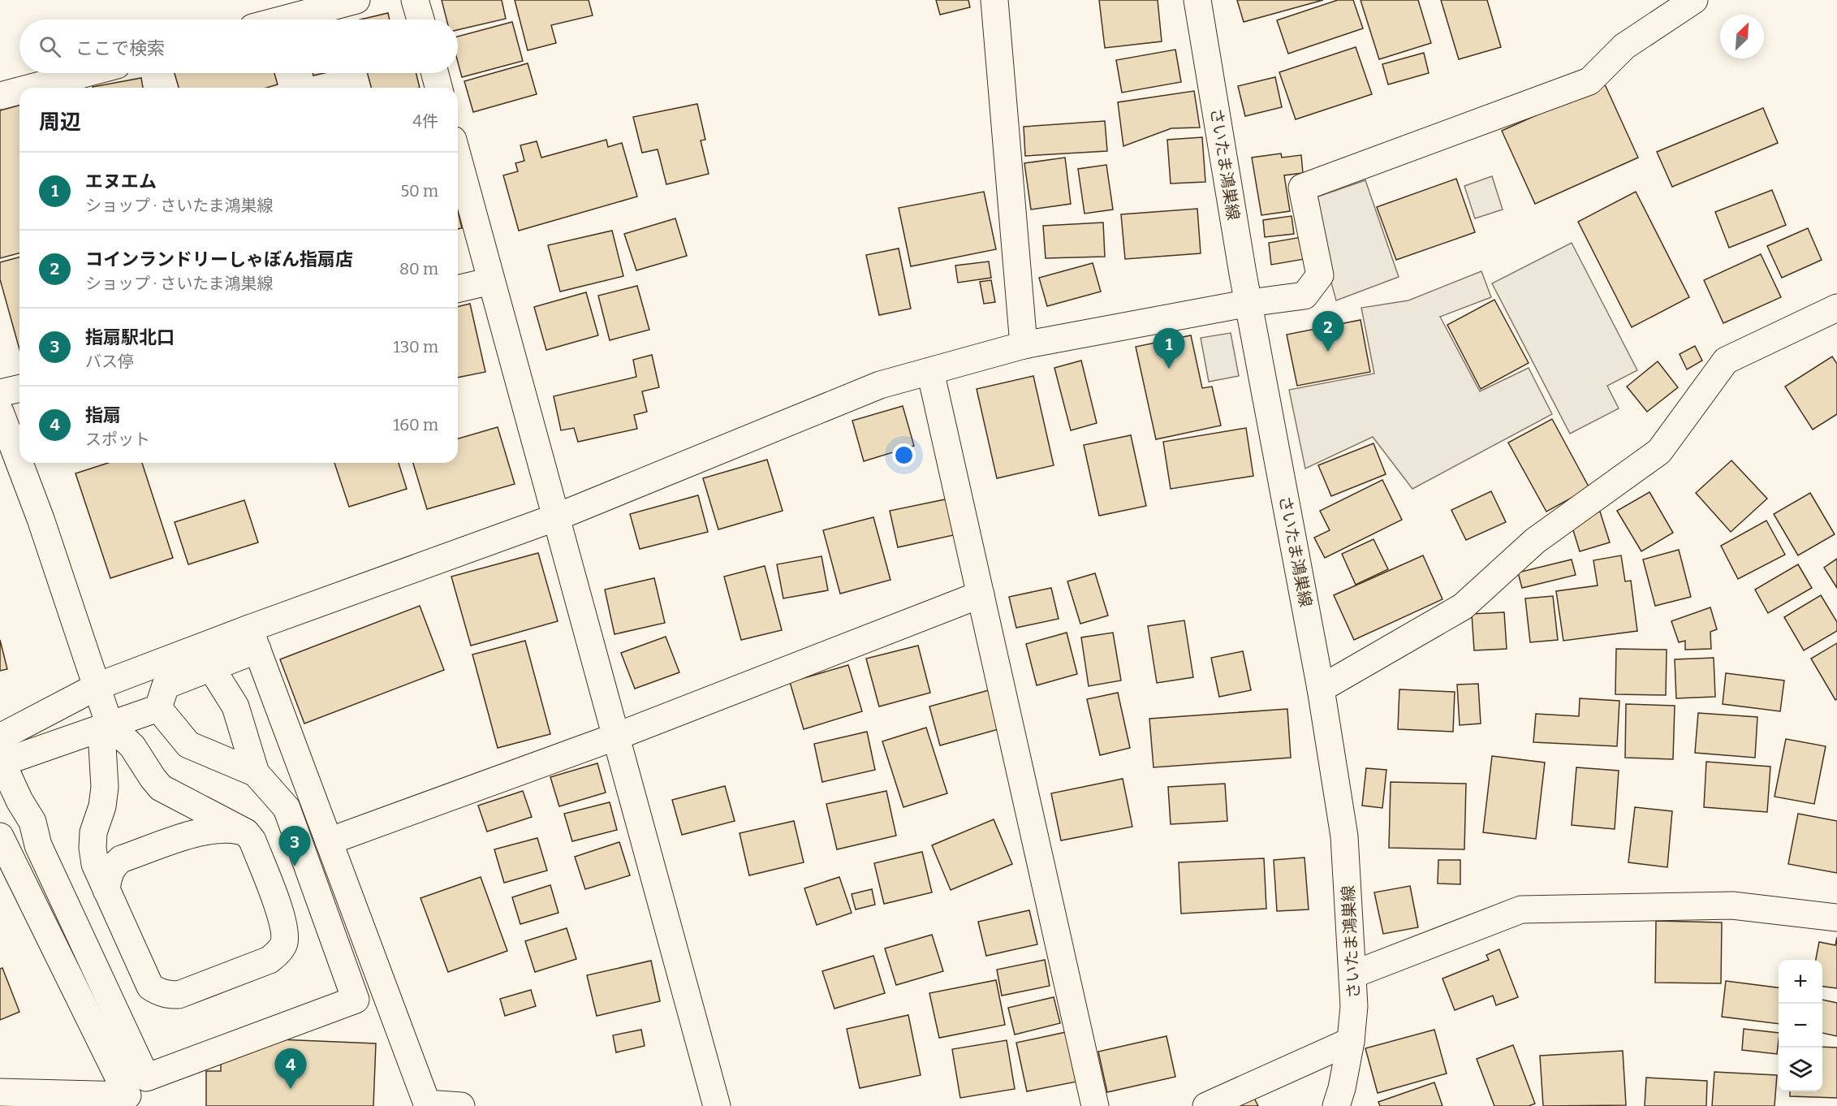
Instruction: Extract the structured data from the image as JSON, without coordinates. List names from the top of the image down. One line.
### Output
{"streets":{"street":["さいたま鴻巣線"]},"north":"top right","page":{"search":"ここで検索","heading":["周辺","4件"],"list":[{"mark":"1","name":"エヌエム","note":"ショップ · さいたま鴻巣線","value":"50 m"},{"mark":"2","name":"コインランドリーしゃぼん指扇店","note":"ショップ · さいたま鴻巣線","value":"80 m"},{"mark":"3","name":"指扇駅北口","note":"バス停","value":"130 m"},{"mark":"4","name":"指扇","note":"スポット","value":"160 m"}],"pins":["2","1","3","4"],"map_buttons":["+","−"]}}
